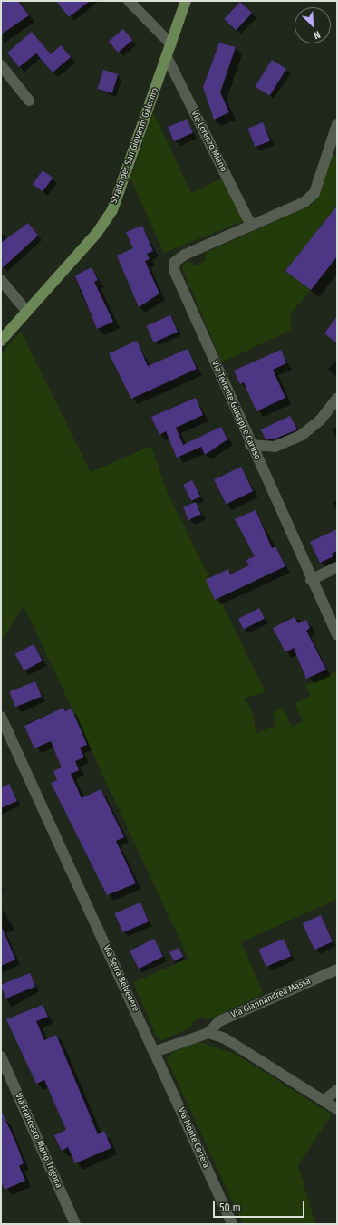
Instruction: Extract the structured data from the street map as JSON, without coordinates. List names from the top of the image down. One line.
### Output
{"streets":{"main road":["Strada per San Giovanni Galermo"],"street":["Via Lorenzo Miano","Via Tenente Giuseppe Caruso","Via Serra Belvedere","Via Giannandrea Massa","Via Monte Ceriera","Via Francesco Mario Trigona"]},"crossings":[["Via Lorenzo Miano","Strada per San Giovanni Galermo"],["Via Lorenzo Miano","Via Tenente Giuseppe Caruso"],["Via Serra Belvedere","Via Monte Ceriera"]],"scale_bar":"50 m","north":"bottom right"}
